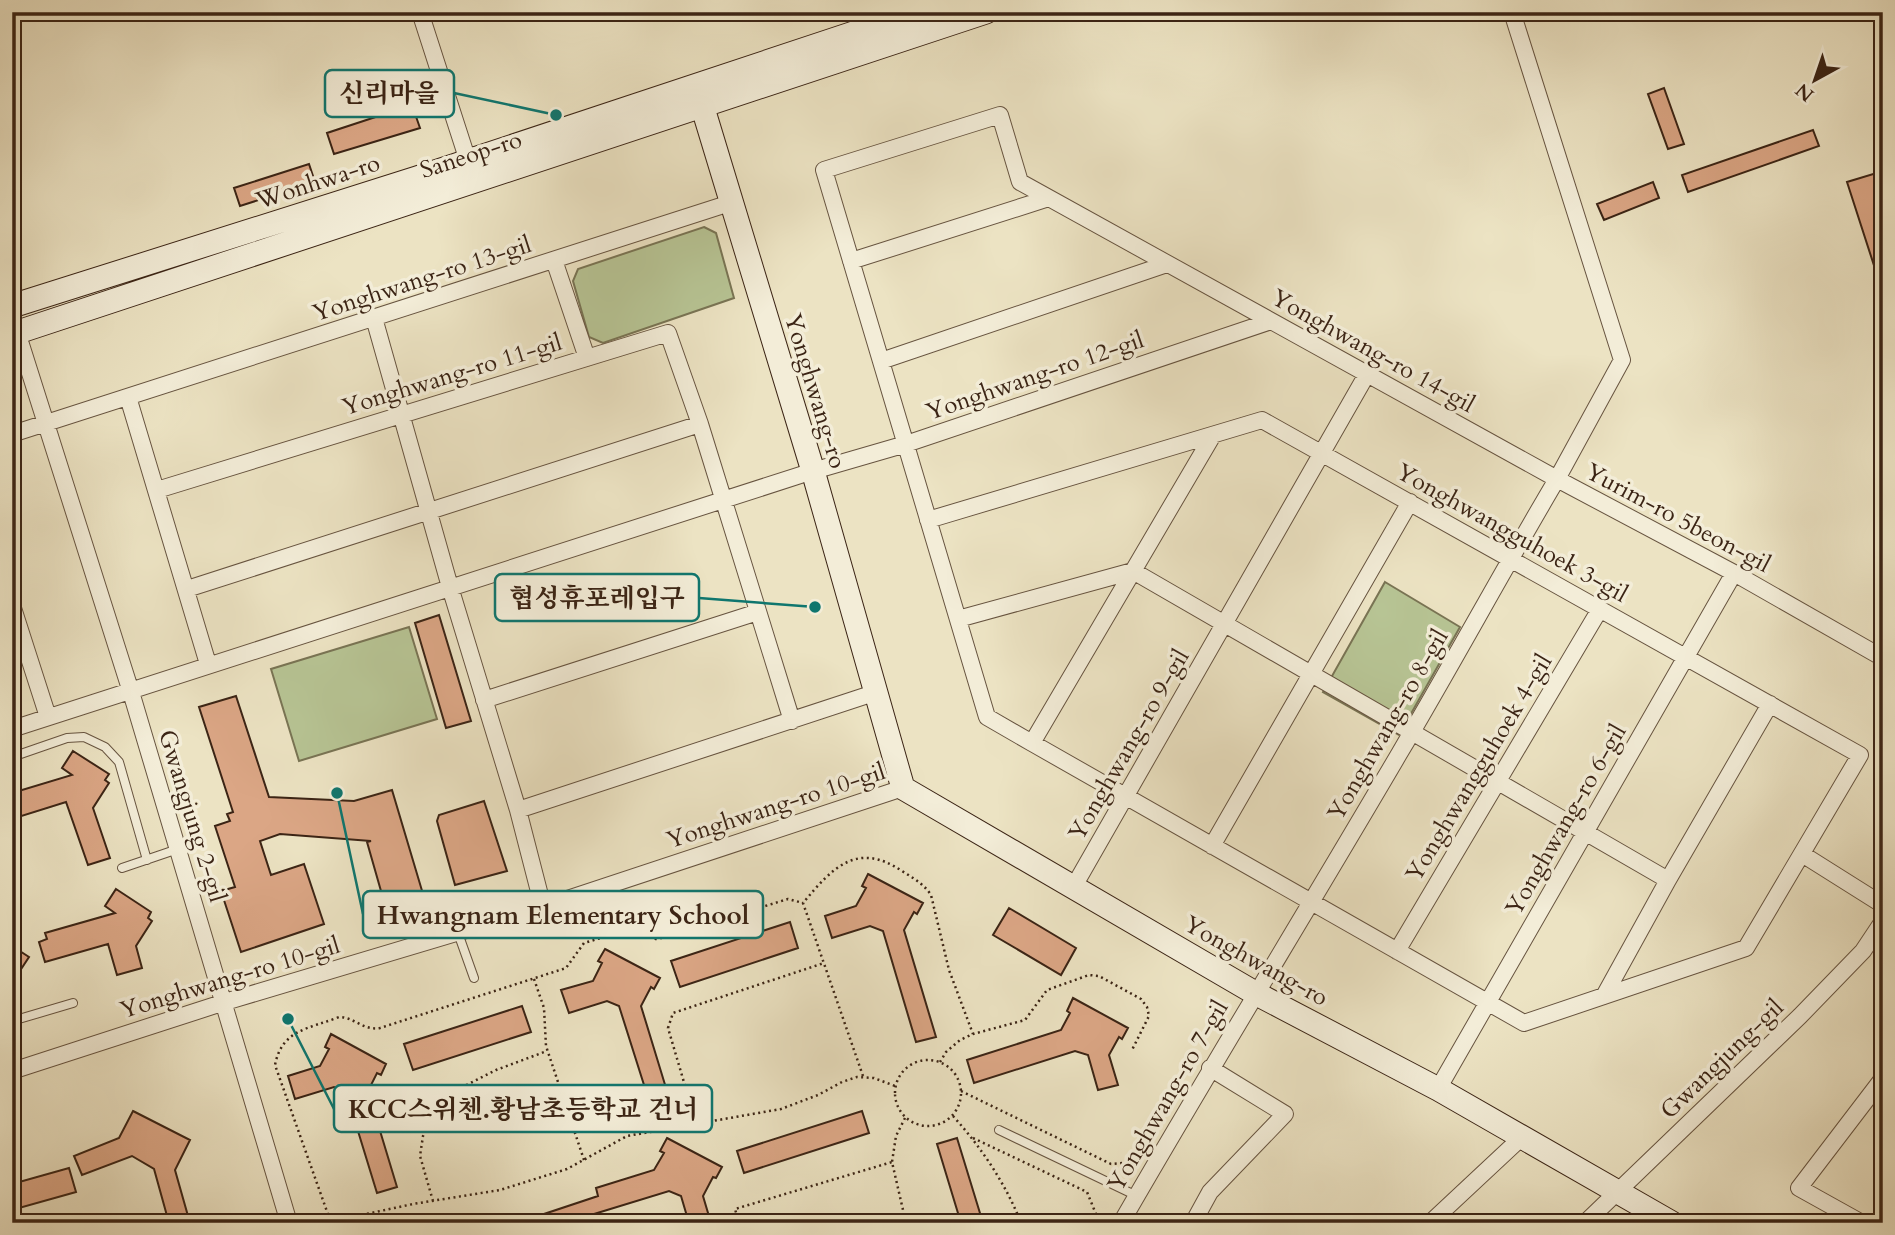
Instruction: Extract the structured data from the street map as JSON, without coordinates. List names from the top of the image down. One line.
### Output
{"streets":{"street":["Saneop-ro","Wonhwa-ro","Yonghwang-ro 13-gil","Yonghwang-ro 14-gil","Yonghwang-ro 11-gil","Yonghwang-ro 12-gil","Yonghwang-ro","Yurim-ro 5beon-gil","Yonghwangguhoek 3-gil","Yonghwang-ro 8-gil","Yonghwang-ro 9-gil","Yonghwangguhoek 4-gil","Yonghwang-ro 10-gil","Gwangjung 2-gil","Yonghwang-ro 6-gil","Gwangjung-gil","Yonghwang-ro 7-gil"]},"crossings":[["Saneop-ro","Yonghwang-ro"],["Saneop-ro","Gwangjung 2-gil"],["Yonghwang-ro 13-gil","Yonghwang-ro"],["Yonghwang-ro 13-gil","Gwangjung 2-gil"],["Yonghwang-ro 14-gil","Yonghwang-ro 12-gil"],["Yonghwang-ro 14-gil","Yurim-ro 5beon-gil"],["Yonghwang-ro 14-gil","Yonghwang-ro 8-gil"],["Yonghwang-ro 14-gil","Yonghwang-ro 9-gil"],["Yonghwang-ro 12-gil","Yonghwang-ro"],["Yonghwang-ro","Yonghwang-ro 8-gil"],["Yonghwang-ro","Yonghwang-ro 9-gil"],["Yonghwang-ro","Yonghwang-ro 10-gil"],["Yonghwang-ro","Yonghwang-ro 6-gil"],["Yonghwang-ro","Gwangjung-gil"],["Yonghwang-ro","Yonghwang-ro 7-gil"],["Yurim-ro 5beon-gil","Yonghwang-ro 8-gil"],["Yurim-ro 5beon-gil","Yonghwang-ro 6-gil"],["Yonghwangguhoek 3-gil","Yonghwang-ro 8-gil"],["Yonghwangguhoek 3-gil","Yonghwang-ro 9-gil"],["Yonghwangguhoek 3-gil","Yonghwangguhoek 4-gil"],["Yonghwangguhoek 3-gil","Yonghwang-ro 6-gil"],["Yonghwang-ro 8-gil","Yonghwang-ro 7-gil"],["Yonghwang-ro 10-gil","Gwangjung 2-gil"]],"places":["신리마을","협성휴포레입구","Hwangnam Elementary School","KCC스위첸.황남초등학교 건너"],"north":"bottom left"}
